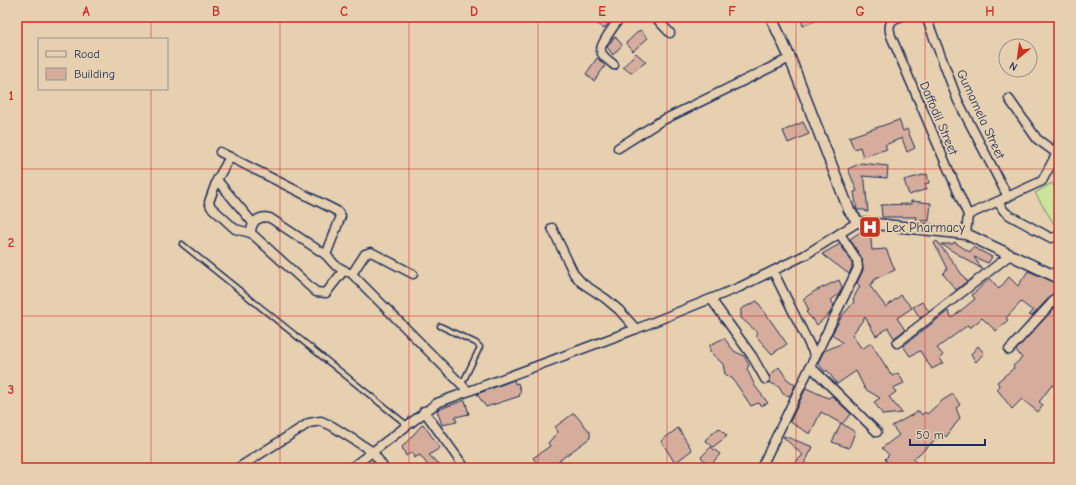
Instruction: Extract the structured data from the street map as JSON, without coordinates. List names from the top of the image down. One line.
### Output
{"streets":{"street":["Gumamela Street","Daffodil Street"]},"places":{"hospital":["Lex Pharmacy"]},"legend":["Road","Building"],"scale_bar":"50 m","north":"bottom left","grid":{"columns":["A","B","C","D","E","F","G","H"],"rows":["1","2","3"]}}
